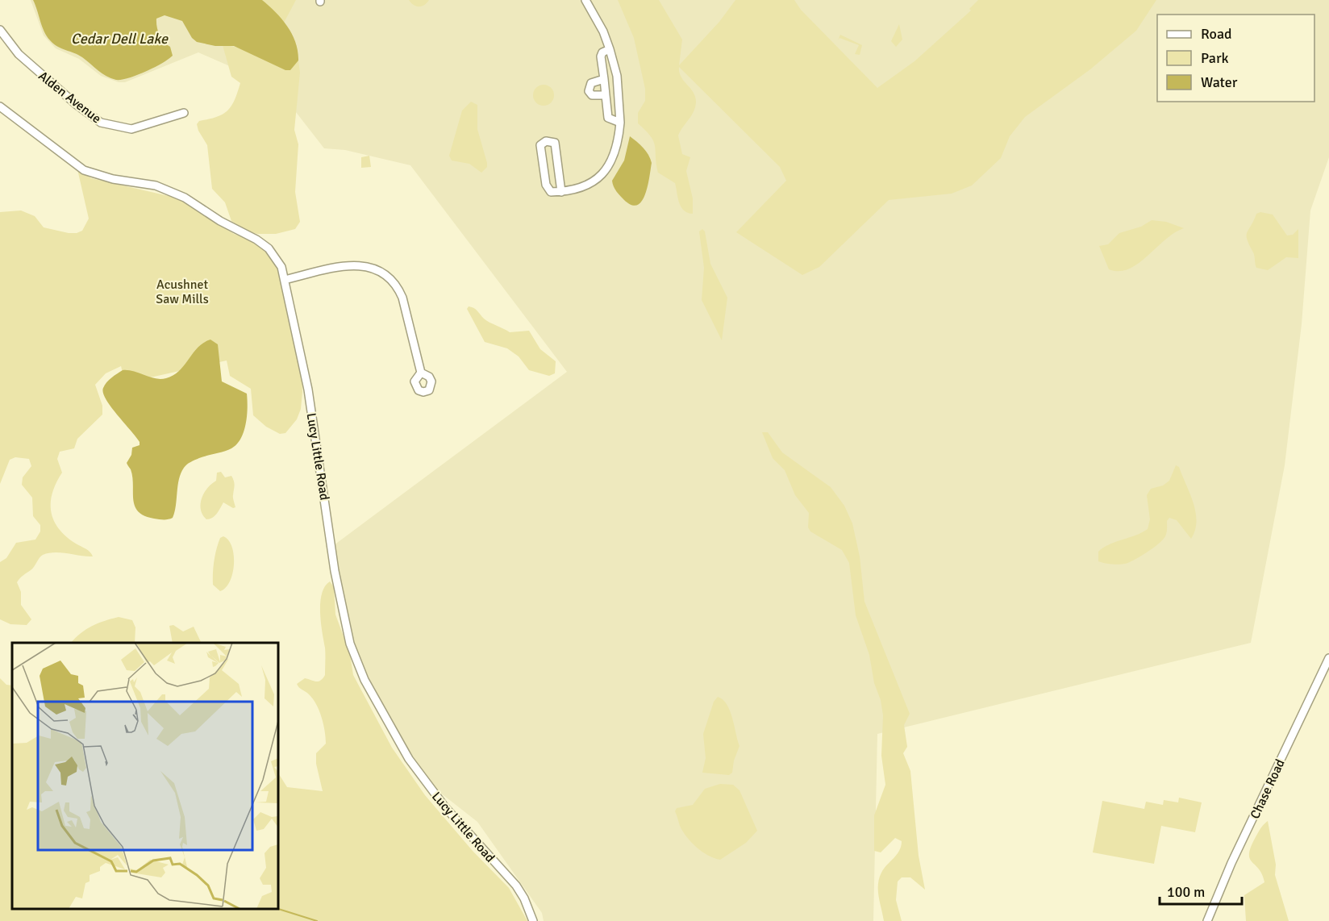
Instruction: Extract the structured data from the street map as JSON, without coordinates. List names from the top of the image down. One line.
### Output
{"streets":{"street":["Alden Avenue","Lucy Little Road","Chase Road"]},"water":["Cedar Dell Lake"],"parks":["Acushnet Saw Mills"],"legend":["Road","Park","Water"],"scale_bar":"100 m"}
